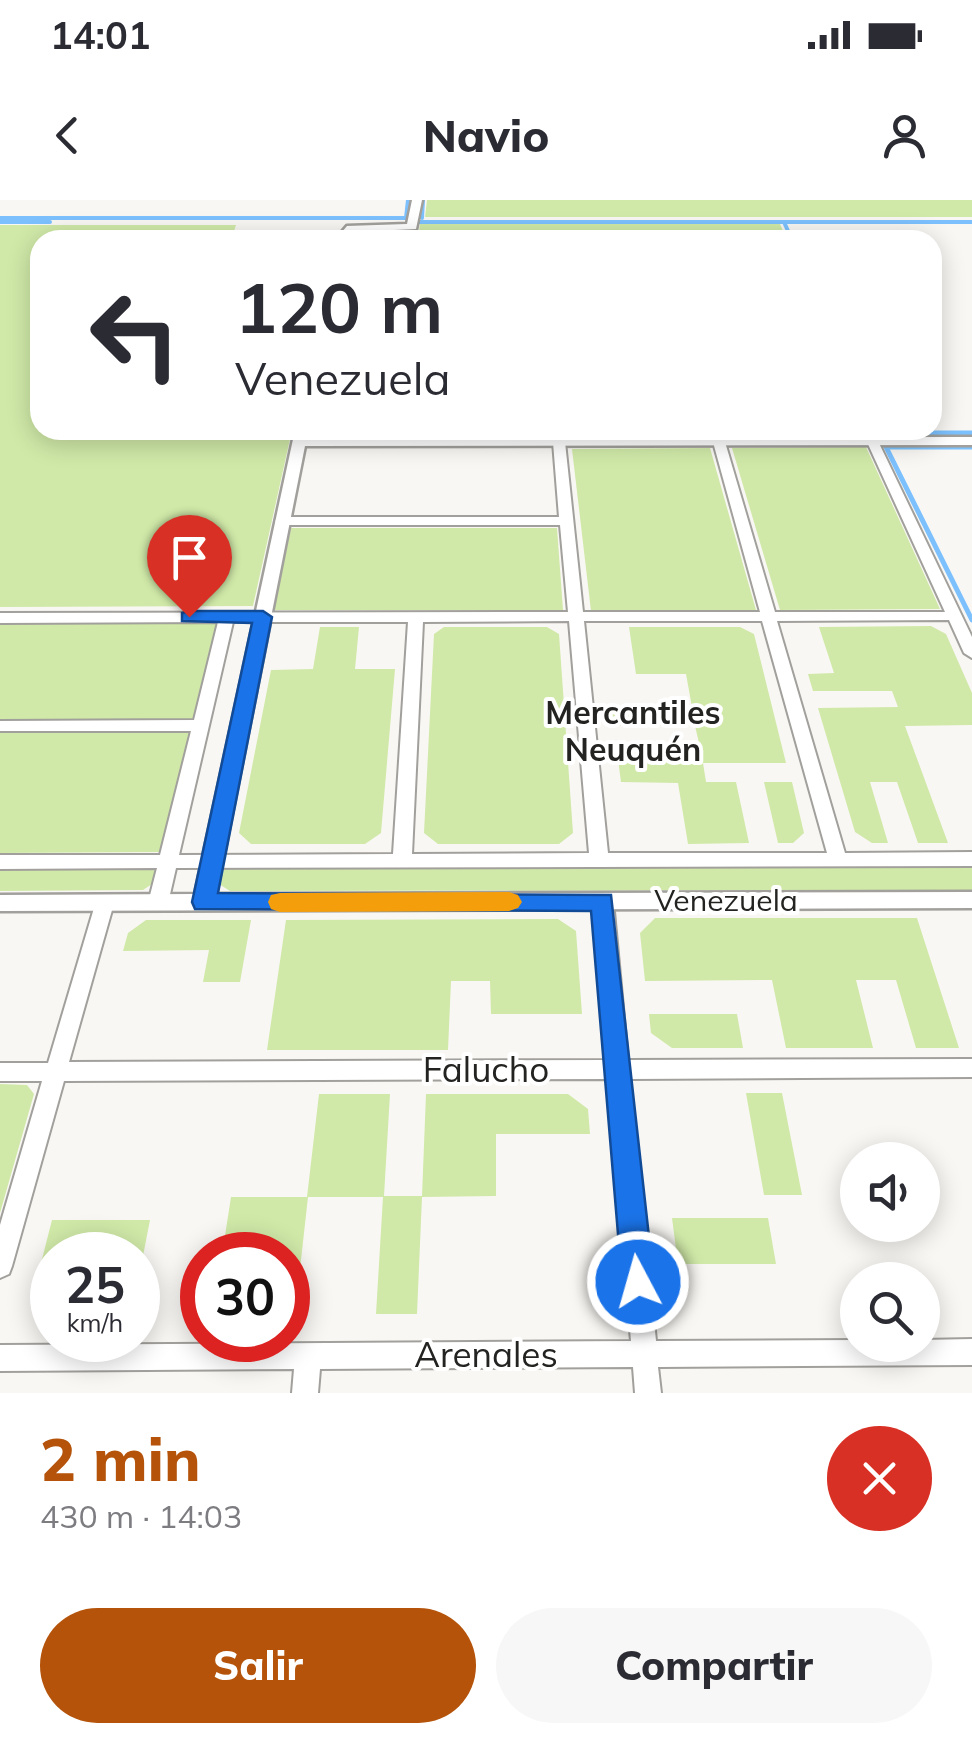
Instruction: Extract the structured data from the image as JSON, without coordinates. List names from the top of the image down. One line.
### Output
{"streets":{"street":["Venezuela","Falucho","Arenales"]},"districts":["Mercantiles Neuquén"],"page":{"status":"14:01","header":"Navio","turn":["120 m","Venezuela"],"speed":"25 km/h","limit":"30","heading":["2 min","430 m · 14:03"],"buttons":["Salir","Compartir"]}}
